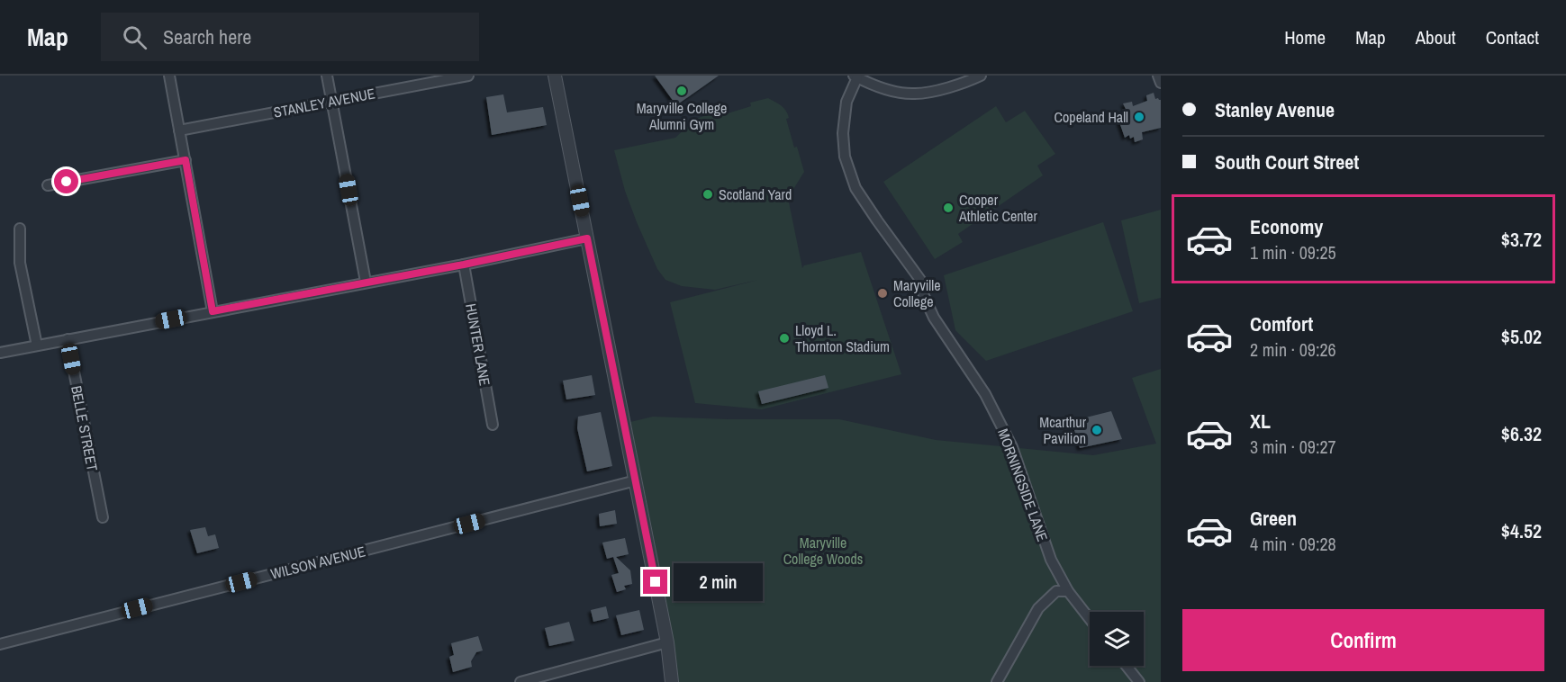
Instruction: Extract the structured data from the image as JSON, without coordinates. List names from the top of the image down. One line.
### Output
{"streets":{"street":["STANLEY AVENUE","HUNTER LANE","BELLE STREET","MORNINGSIDE LANE","WILSON AVENUE"]},"parks":["Maryville College Woods"],"places":["Maryville College Alumni Gym","Copeland Hall","Scotland Yard","Cooper Athletic Center","Maryville College","Lloyd L. Thornton Stadium","Mcarthur Pavilion"],"page":{"header":"Map","search":"Search here","nav":["Home","Map","About","Contact"],"banner":["Stanley Avenue","South Court Street"],"list":[{"name":"Economy","note":"1 min · 09:25","value":"$3.72"},{"name":"Comfort","note":"2 min · 09:26","value":"$5.02"},{"name":"XL","note":"3 min · 09:27","value":"$6.32"},{"name":"Green","note":"4 min · 09:28","value":"$4.52"}],"bubble":"2 min","buttons":"Confirm"}}
